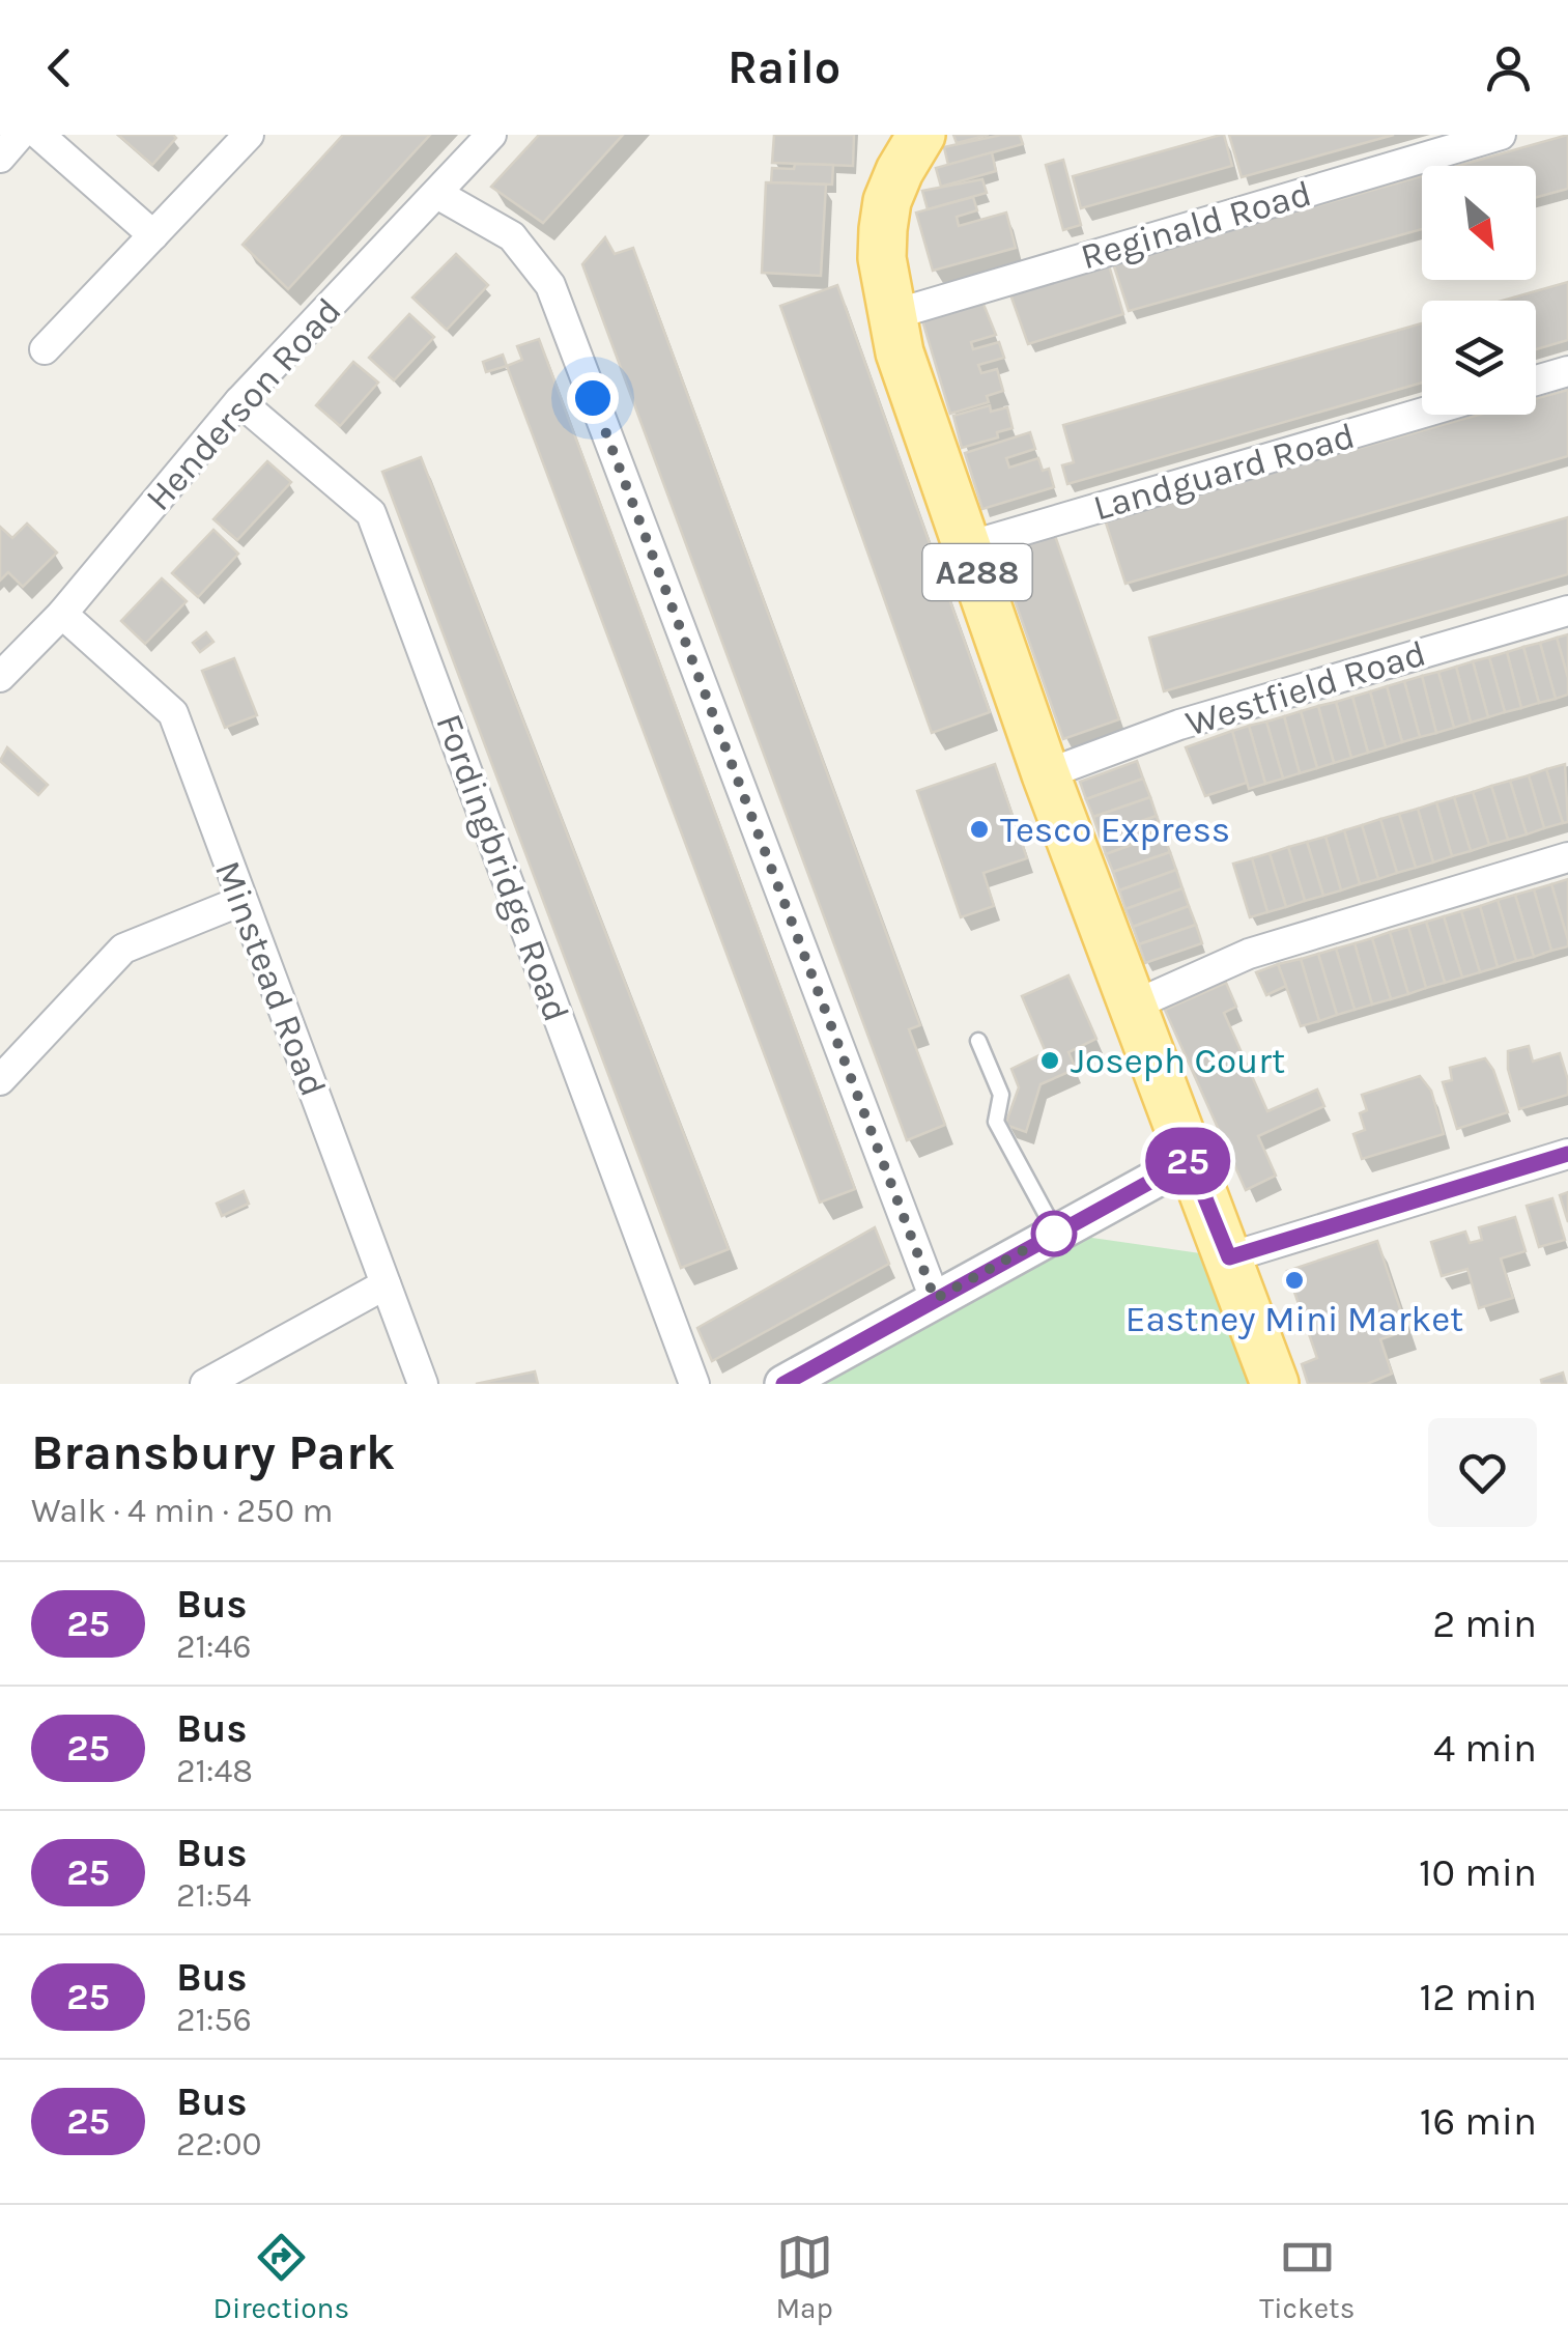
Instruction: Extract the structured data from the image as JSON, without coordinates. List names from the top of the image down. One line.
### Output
{"streets":{"main road":["A288"],"street":["Reginald Road","Henderson Road","Landguard Road","Westfield Road","Fordingbridge Road","Minstead Road"]},"crossings":[["Reginald Road","A288"],["Henderson Road","Fordingbridge Road"],["Henderson Road","Minstead Road"],["Landguard Road","A288"],["A288","Westfield Road"]],"places":["Tesco Express","Joseph Court","Eastney Mini Market"],"lines":["bus line 25"],"north":"bottom right","page":{"header":"Railo","on_map":"25","heading":["Bransbury Park","Walk · 4 min · 250 m"],"list":[{"mark":"25","name":"Bus","note":"21:46","value":"2 min"},{"mark":"25","name":"Bus","note":"21:48","value":"4 min"},{"mark":"25","name":"Bus","note":"21:54","value":"10 min"},{"mark":"25","name":"Bus","note":"21:56","value":"12 min"},{"mark":"25","name":"Bus","note":"22:00","value":"16 min"}],"tabs":["Directions","Map","Tickets"]}}
